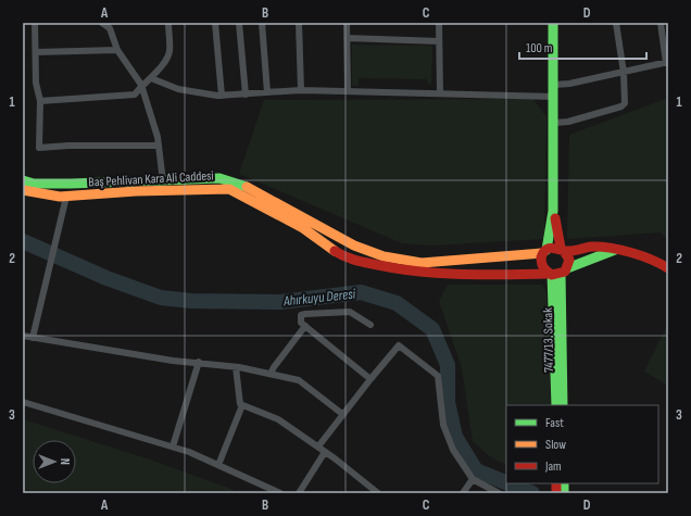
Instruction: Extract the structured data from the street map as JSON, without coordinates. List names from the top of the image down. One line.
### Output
{"streets":{"main road":["Baş Pehlivan Kara Ali Caddesi","7477/13. Sokak"]},"crossings":[["Baş Pehlivan Kara Ali Caddesi","7477/13. Sokak"]],"water":["Ahırkuyu Deresi"],"legend":["Fast","Slow","Jam"],"scale_bar":"100 m","north":"right","grid":{"columns":["A","B","C","D"],"rows":["1","2","3"]}}
